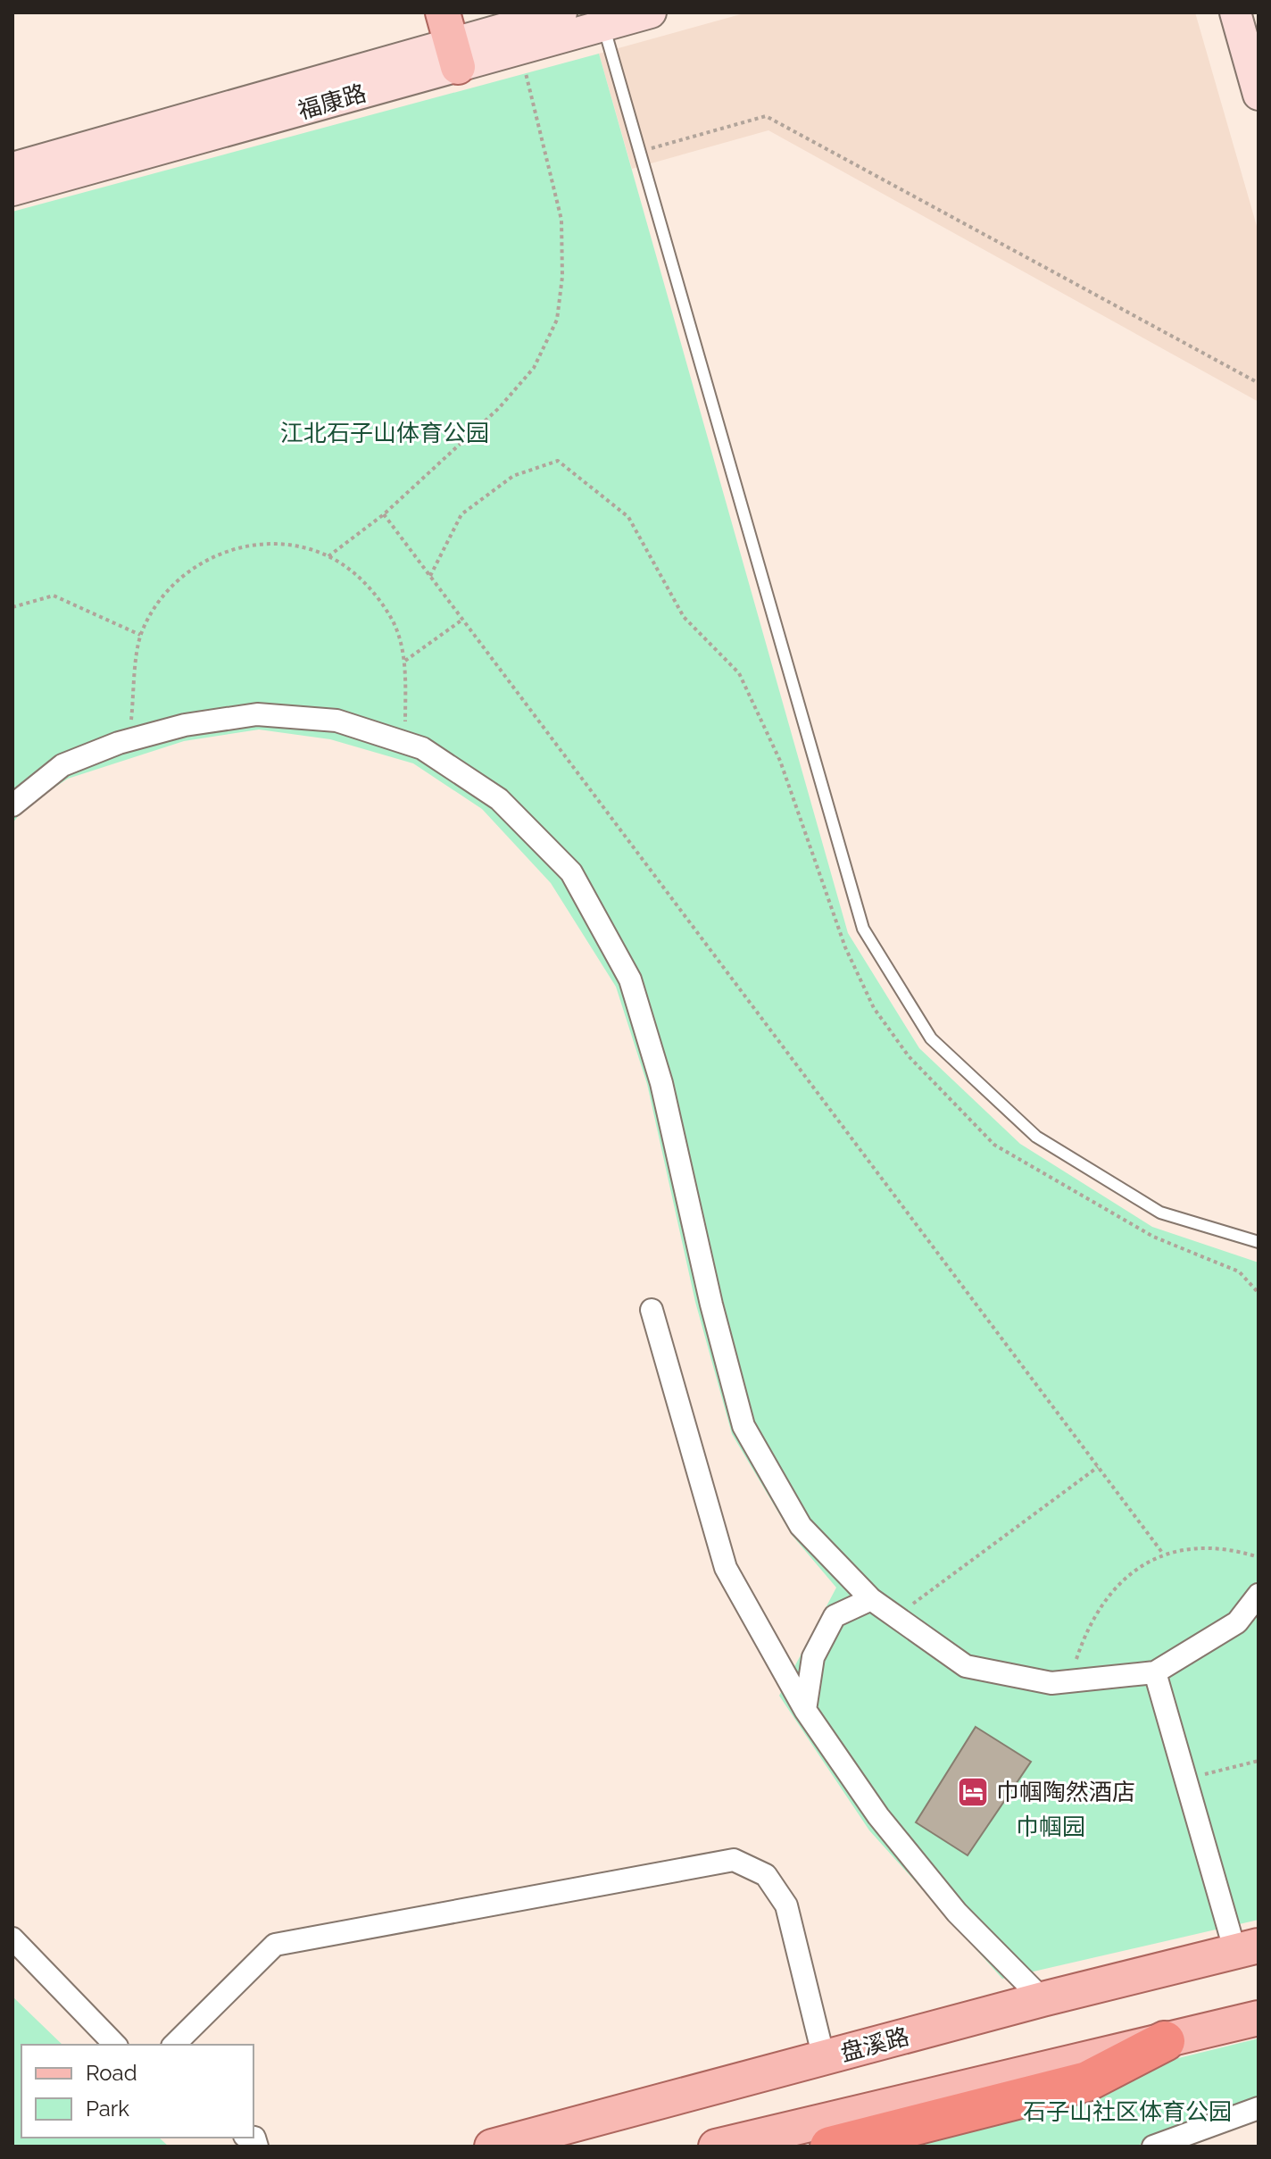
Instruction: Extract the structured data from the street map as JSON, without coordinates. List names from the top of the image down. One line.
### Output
{"streets":{"main road":["福康路","盘溪路"]},"parks":["江北石子山体育公园","巾帼园","石子山社区体育公园"],"places":{"hotel":["巾帼陶然酒店"]},"legend":["Road","Park"]}
